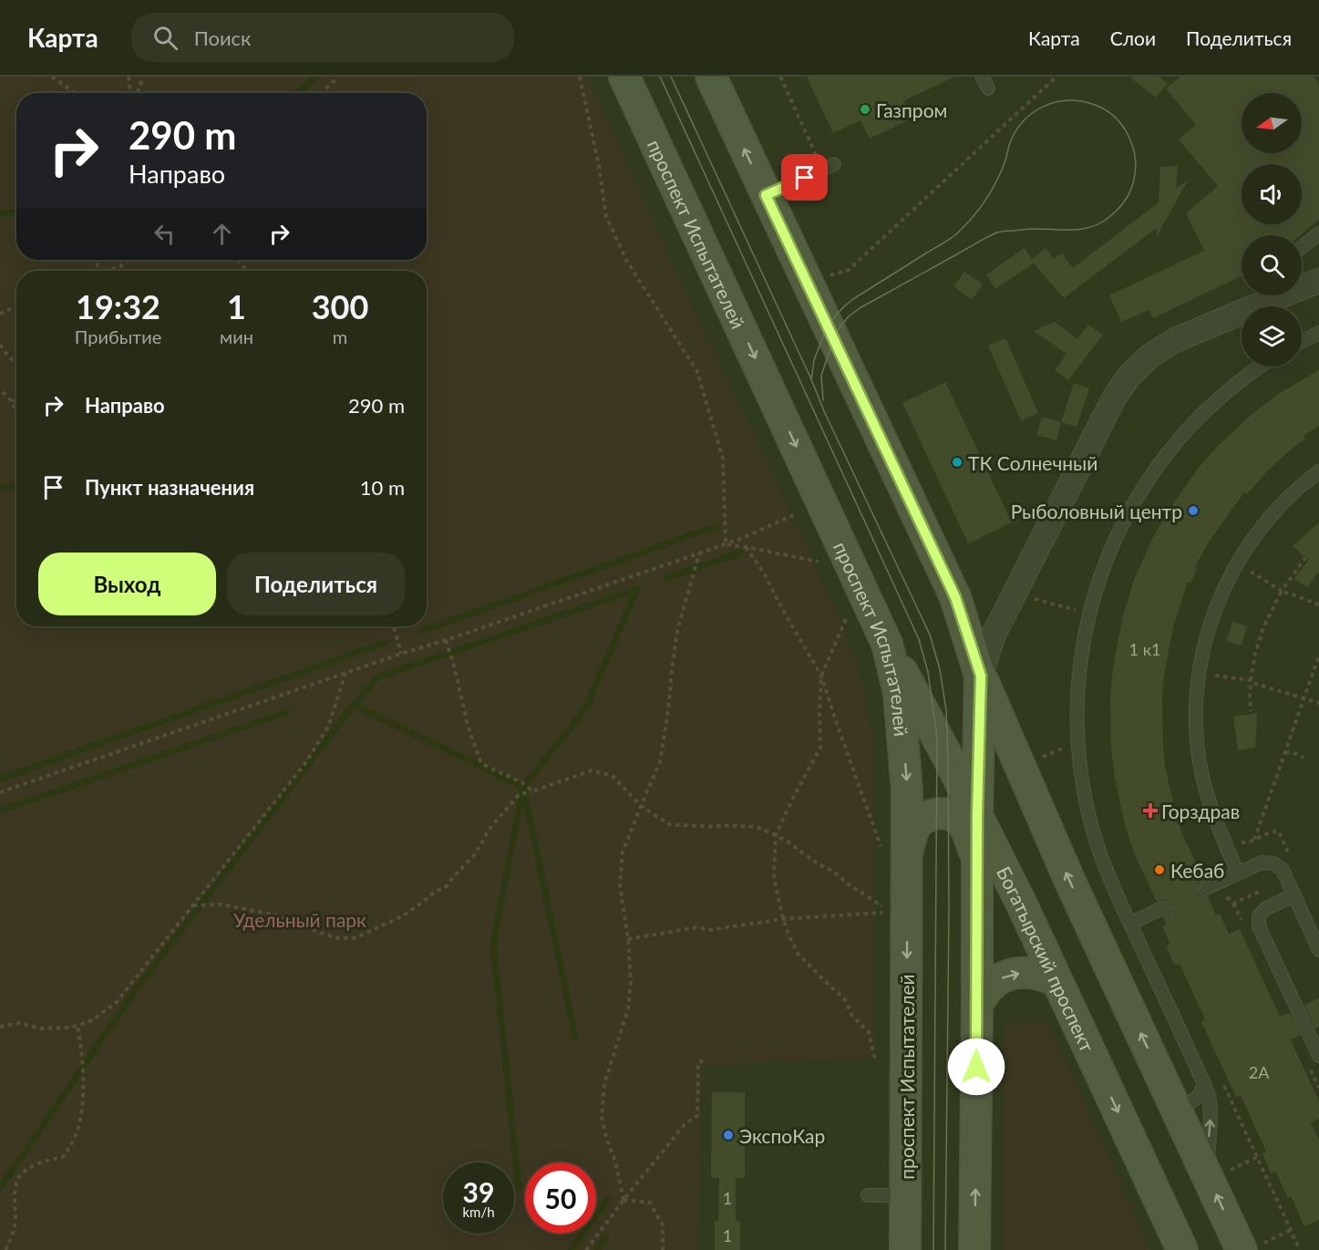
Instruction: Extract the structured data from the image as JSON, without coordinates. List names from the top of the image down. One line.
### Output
{"streets":{"main road":["проспект Испытателей","Богатырский проспект"]},"crossings":[["проспект Испытателей","Богатырский проспект"]],"parks":["Удельный парк"],"places":{"other":["Газпром","ТК Солнечный","Рыболовный центр","Кебаб","ЭкспоКар"],"health":["Горздрав"]},"house_numbers":["1 к1","2А","1","1"],"north":"left","page":{"header":"Карта","search":"Поиск","nav":["Карта","Слои","Поделиться"],"turn":["290 m","Направо"],"eta":["19:32","Прибытие","1","мин","300","m"],"list":[{"name":"Направо","value":"290 m"},{"name":"Пункт назначения","value":"10 m"}],"buttons":["Выход","Поделиться"],"speed":"39 km/h","limit":"50"}}
